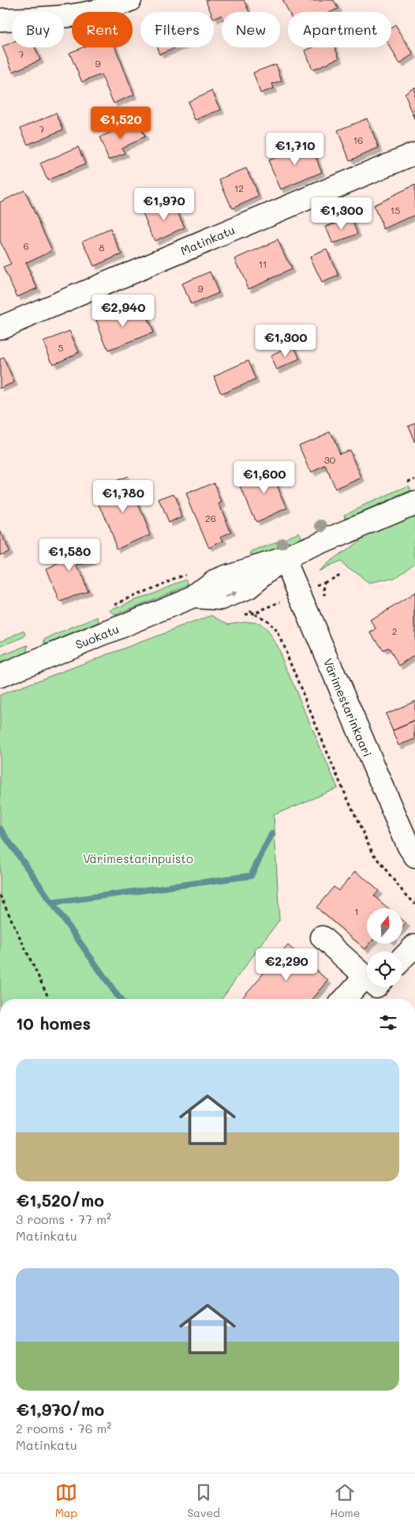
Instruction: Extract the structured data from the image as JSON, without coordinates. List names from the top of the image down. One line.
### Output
{"streets":{"street":["Matinkatu","Suokatu","Värimestarinkaari"]},"crossings":[["Suokatu","Värimestarinkaari"]],"parks":["Värimestarinpuisto"],"house_numbers":["7","9","7","16","12","15","6","8","11","9","5","30","26","2","1"],"north":"top","page":{"chip":["Buy","Rent","Filters","New","Apartment"],"price":["€1,520","€1,710","€1,970","€1,300","€2,940","€1,300","€1,600","€1,780","€1,580","€2,290"],"heading":"10 homes","list":[{"name":"€1,520/mo","note":"3 rooms · 77 m² · Matinkatu"},{"name":"€1,970/mo","note":"2 rooms · 76 m² · Matinkatu"}],"tabs":["Map","Saved","Home"]}}
